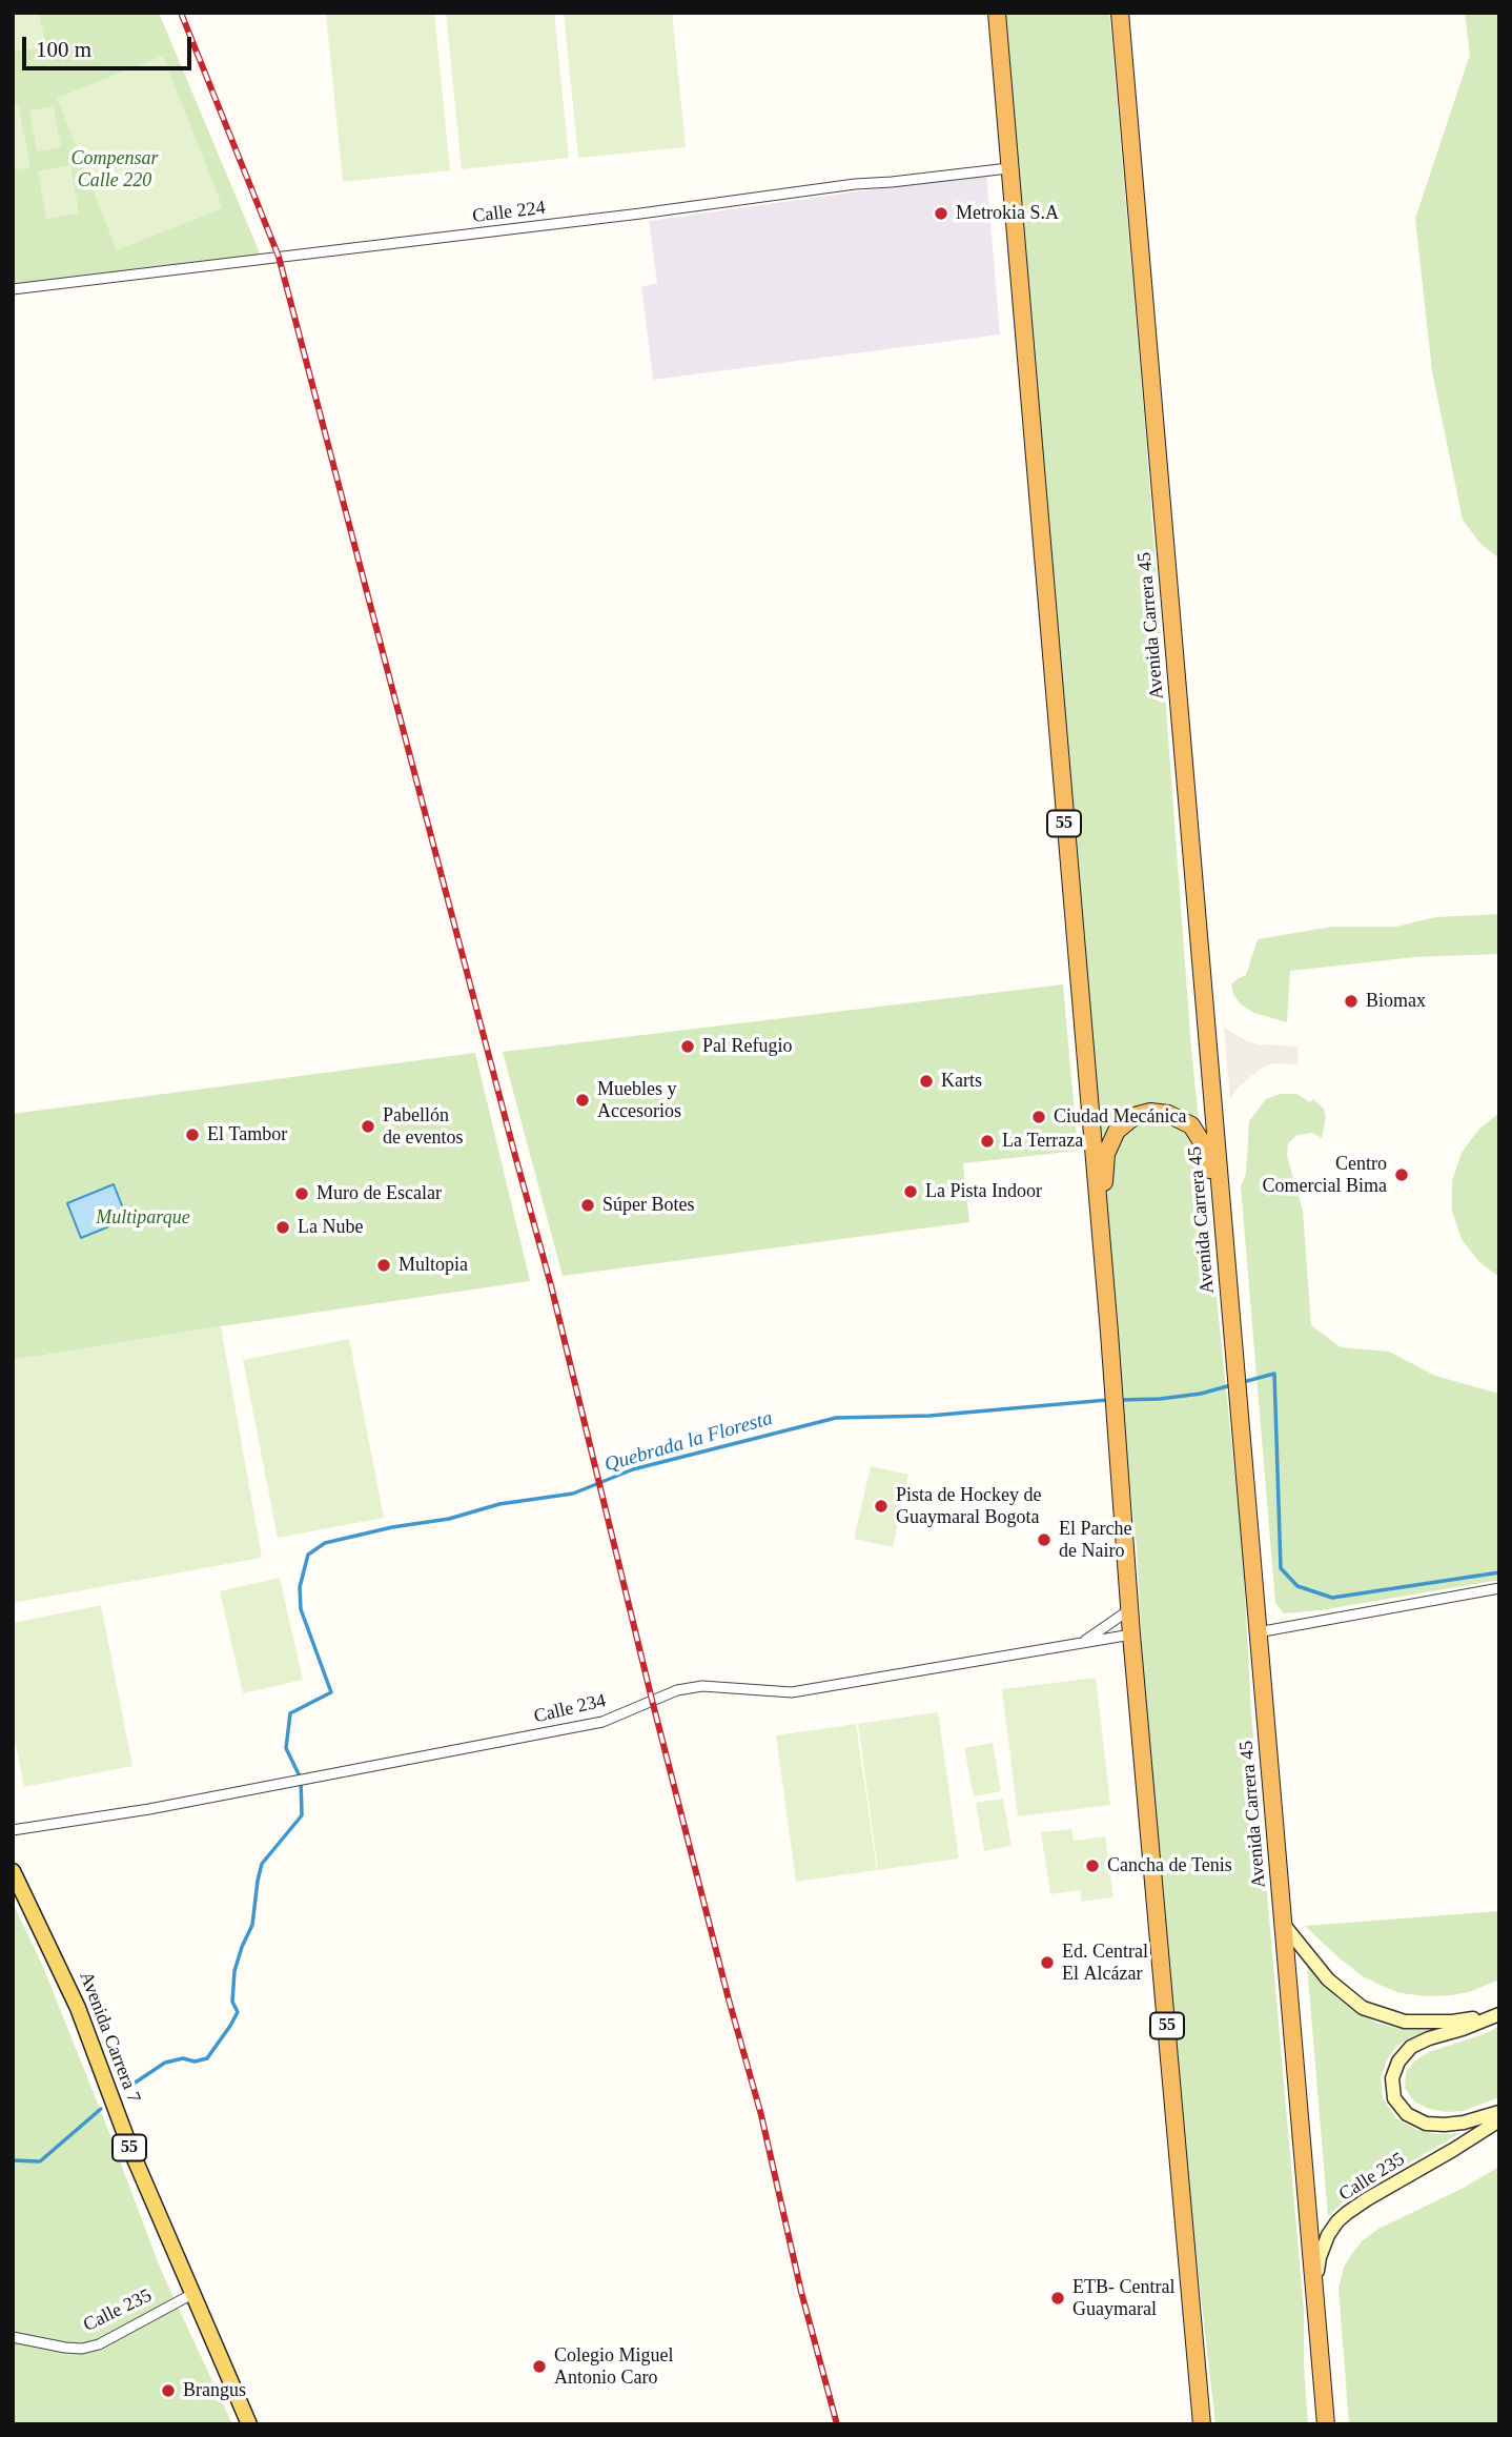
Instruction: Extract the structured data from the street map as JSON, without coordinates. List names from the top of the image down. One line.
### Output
{"streets":{"highway":["Avenida Carrera 45","55"],"main road":["Avenida Carrera 7","Calle 235"],"street":["Calle 224","Calle 234"]},"crossings":[["Calle 224","55"],["Avenida Carrera 45","Calle 235"],["55","Calle 234"],["Avenida Carrera 7","Calle 235"]],"water":["Quebrada la Floresta"],"parks":["Compensar Calle 220","Multiparque"],"places":["Metrokia S.A","Biomax","Pal Refugio","Karts","Muebles y Accesorios","Ciudad Mecánica","Pabellón de eventos","El Tambor","La Terraza","Centro Comercial Bima","La Pista Indoor","Muro de Escalar","Súper Botes","La Nube","Multopia","Pista de Hockey de Guaymaral Bogota","El Parche de Nairo","Cancha de Tenis","Ed. Central El Alcázar","ETB- Central Guaymaral","Colegio Miguel Antonio Caro","Brangus"],"scale_bar":"100 m"}
